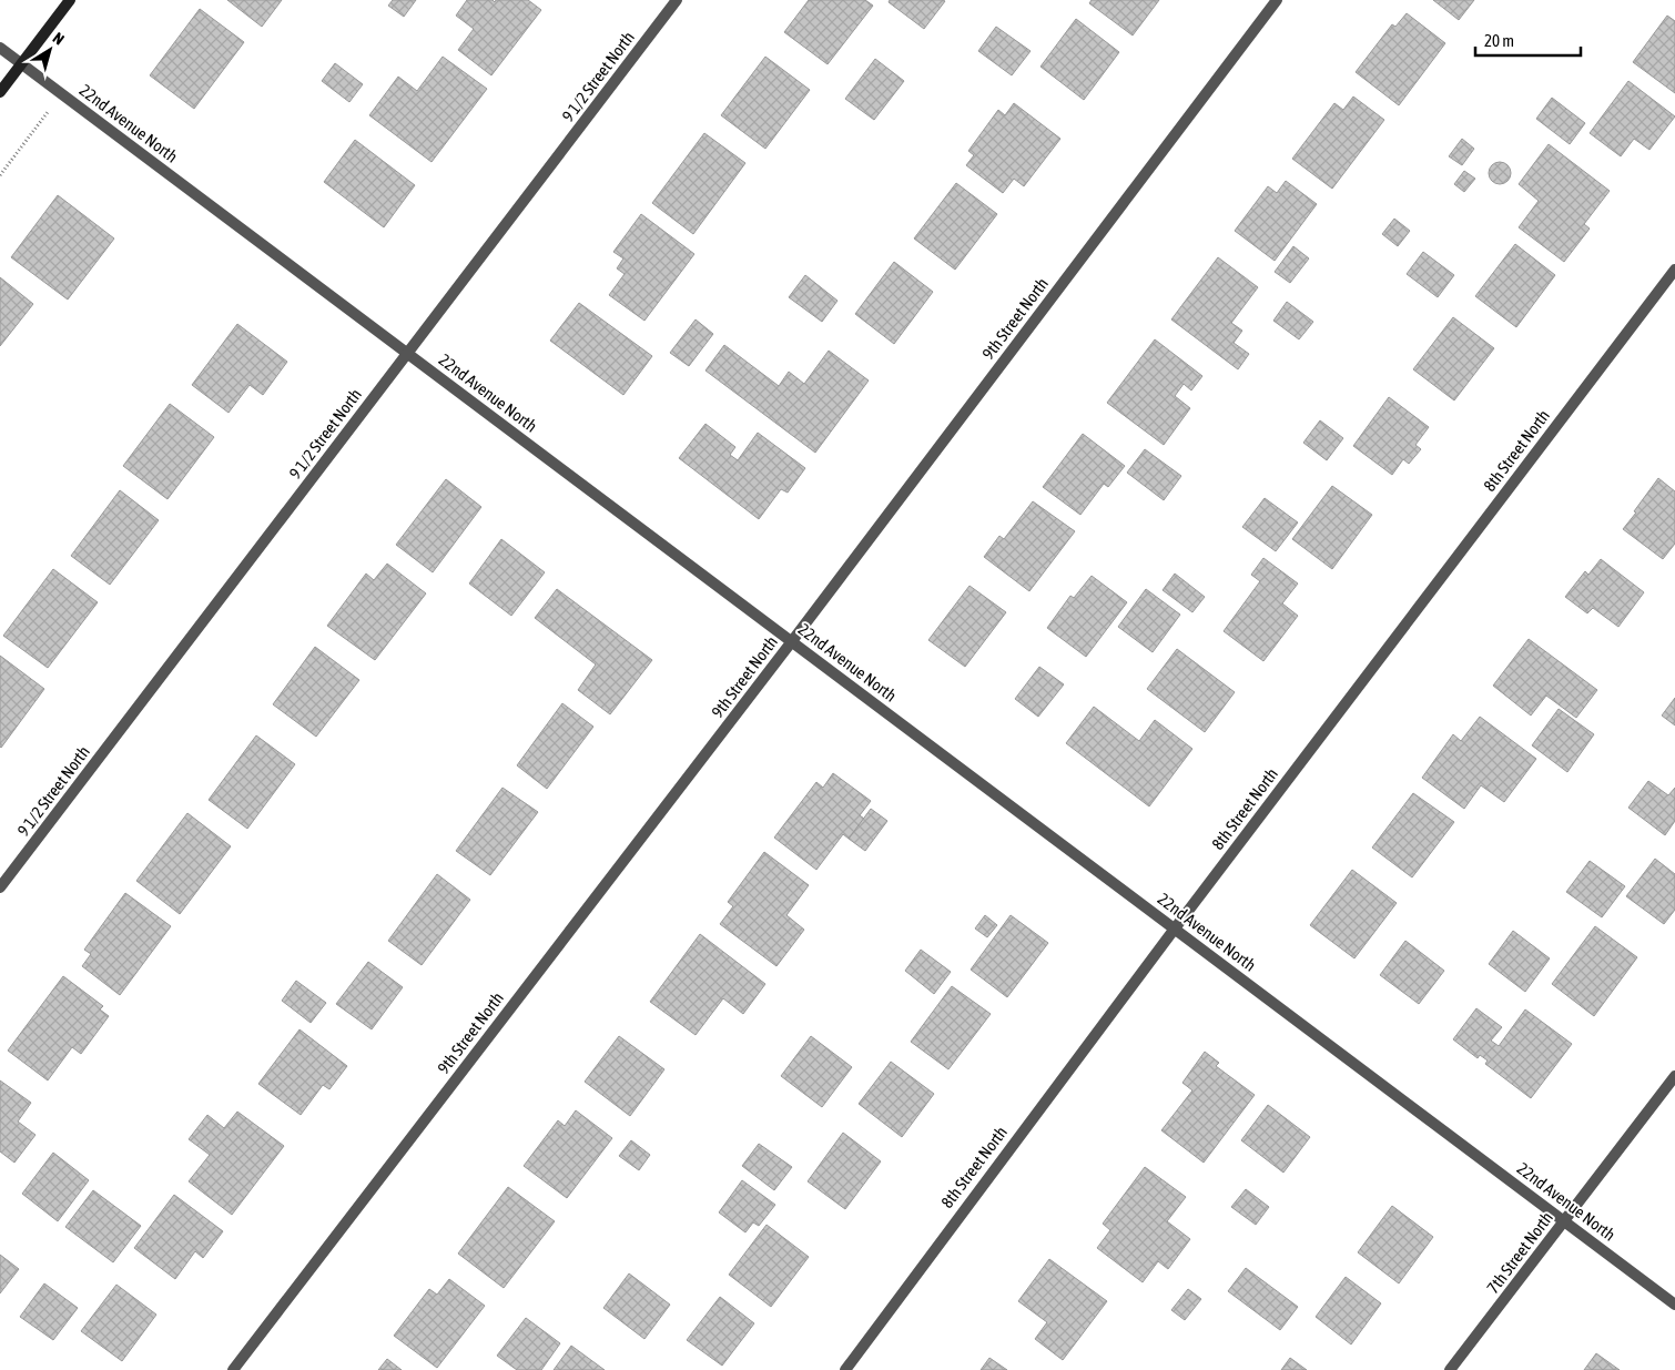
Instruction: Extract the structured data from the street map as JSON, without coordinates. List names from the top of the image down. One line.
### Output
{"streets":{"street":["9 1/2 Street North","22nd Avenue North","9th Street North","8th Street North","7th Street North"]},"crossings":[["9 1/2 Street North","22nd Avenue North"],["22nd Avenue North","9th Street North"],["22nd Avenue North","8th Street North"],["22nd Avenue North","7th Street North"]],"scale_bar":"20 m","north":"top right"}
